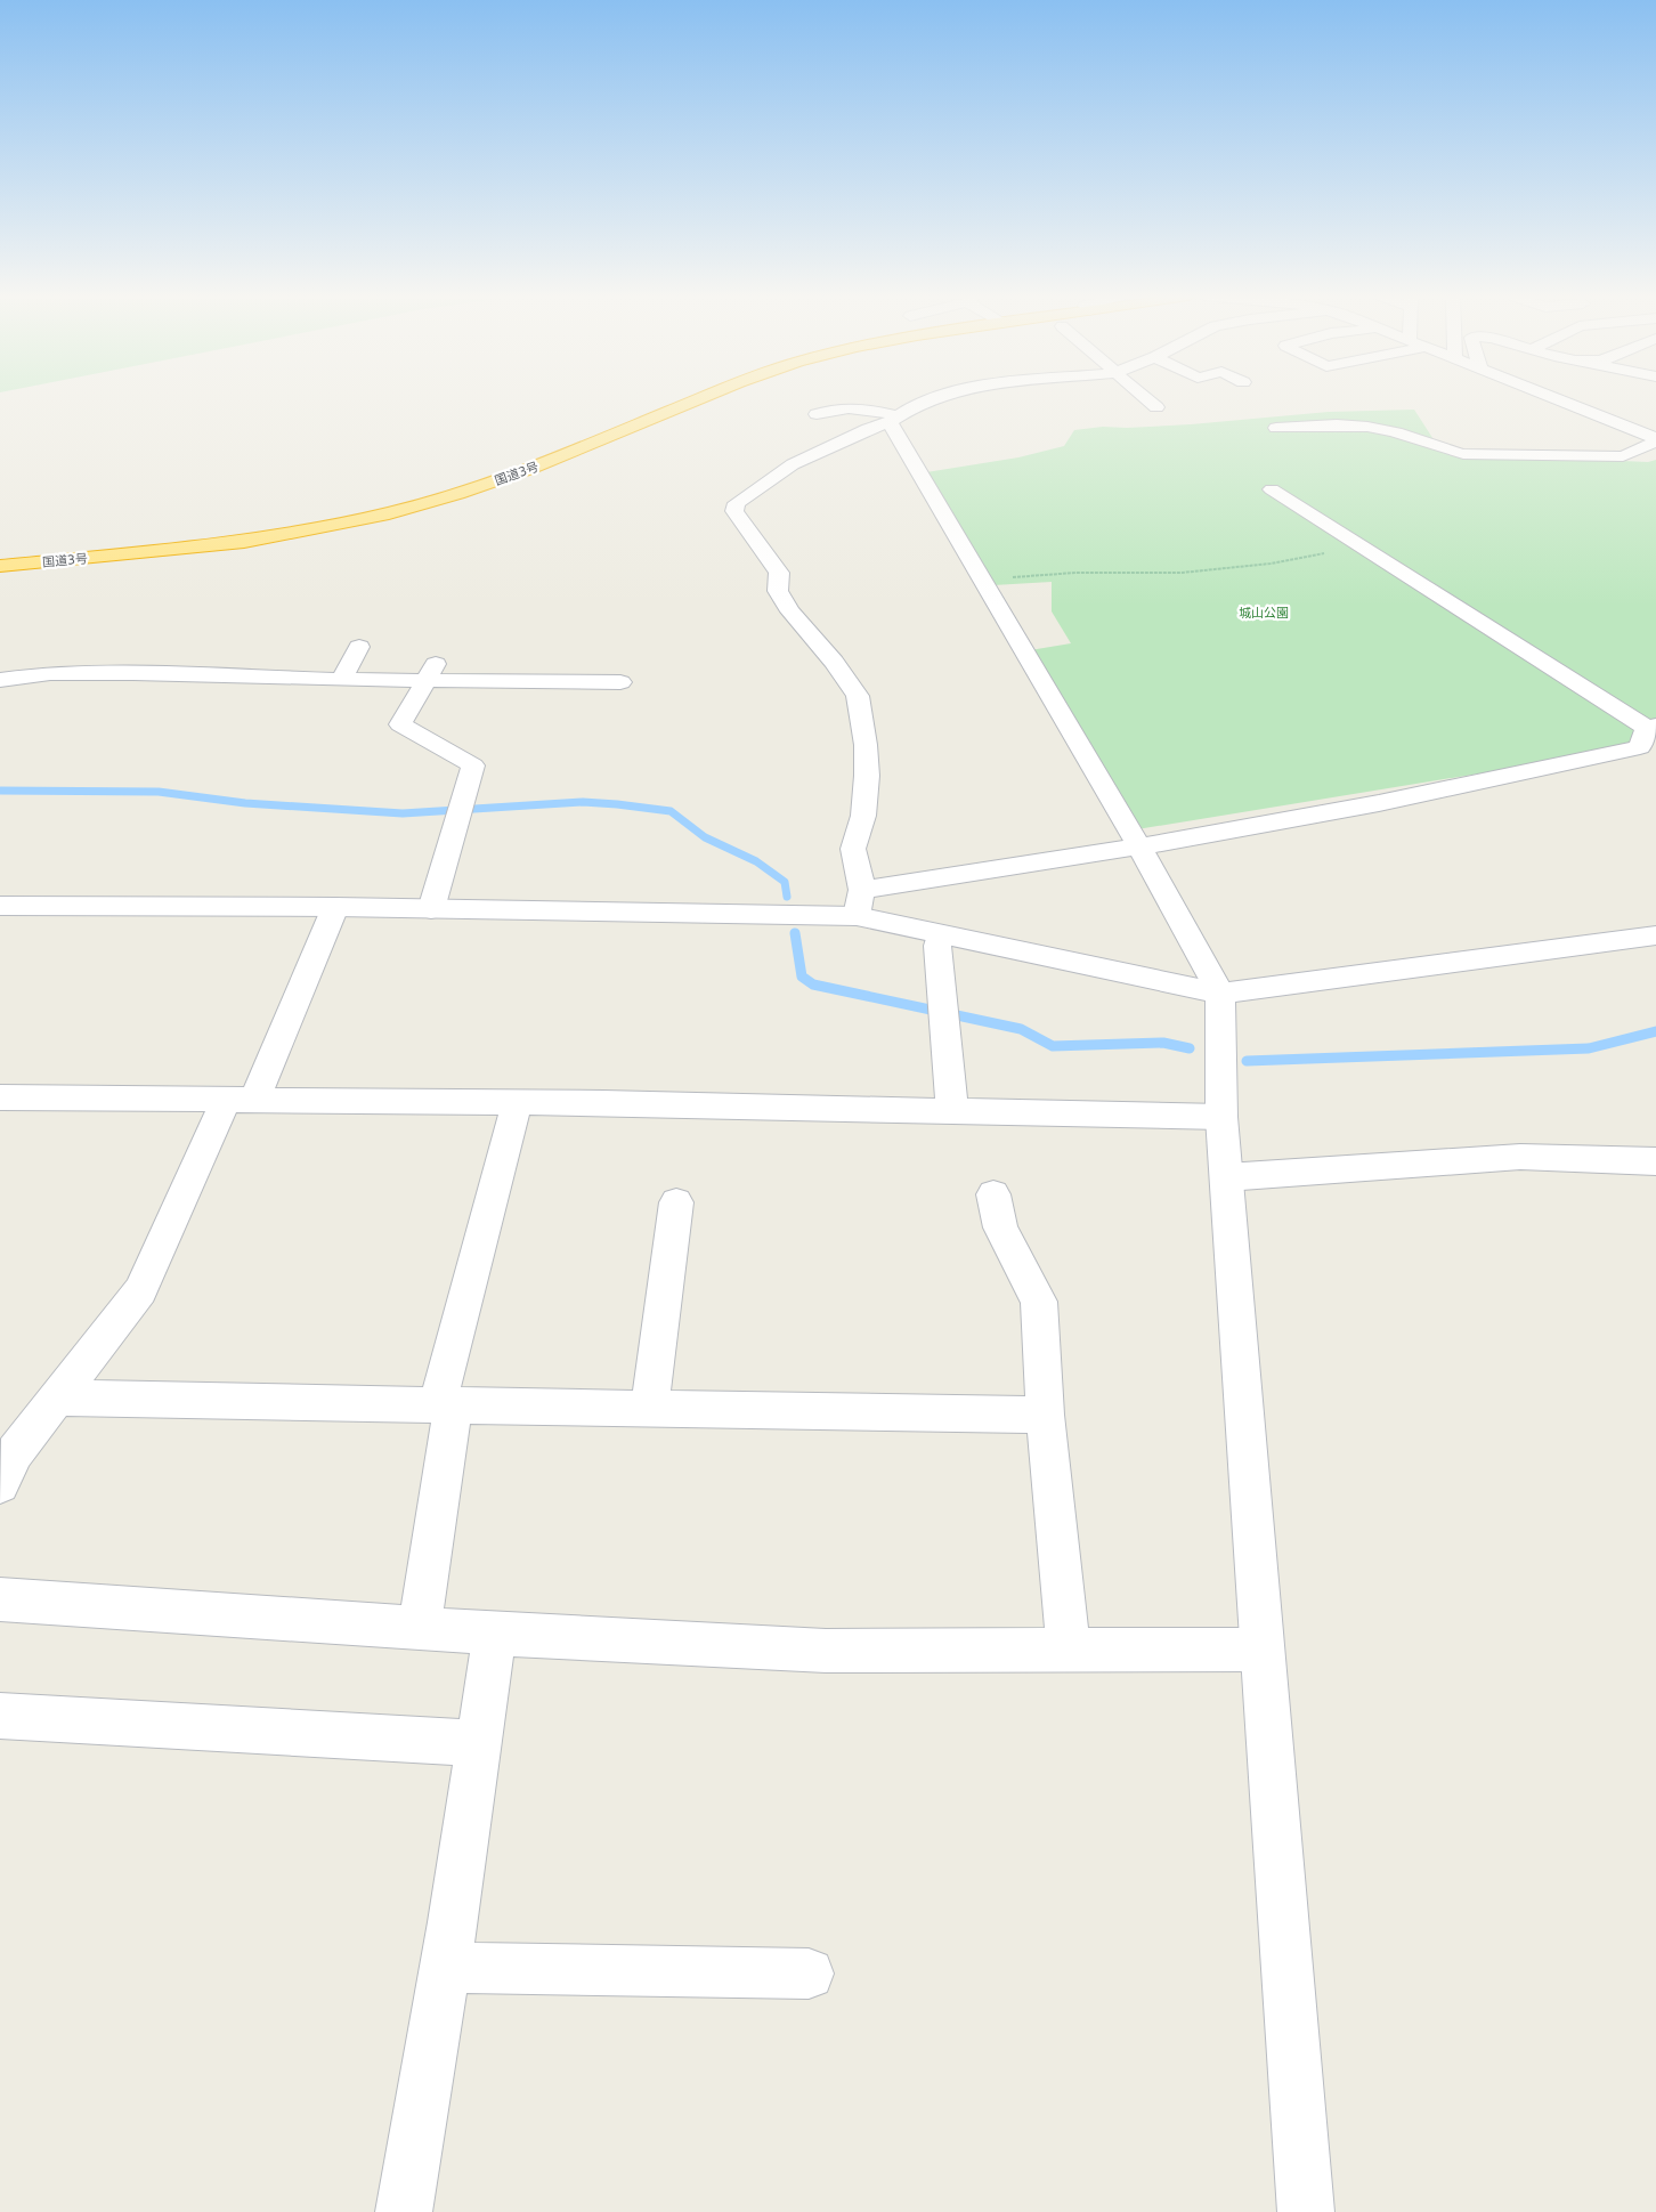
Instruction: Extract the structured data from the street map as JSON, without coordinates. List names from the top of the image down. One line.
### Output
{"streets":{"highway":["国道3号"]},"parks":["城山公園"]}
